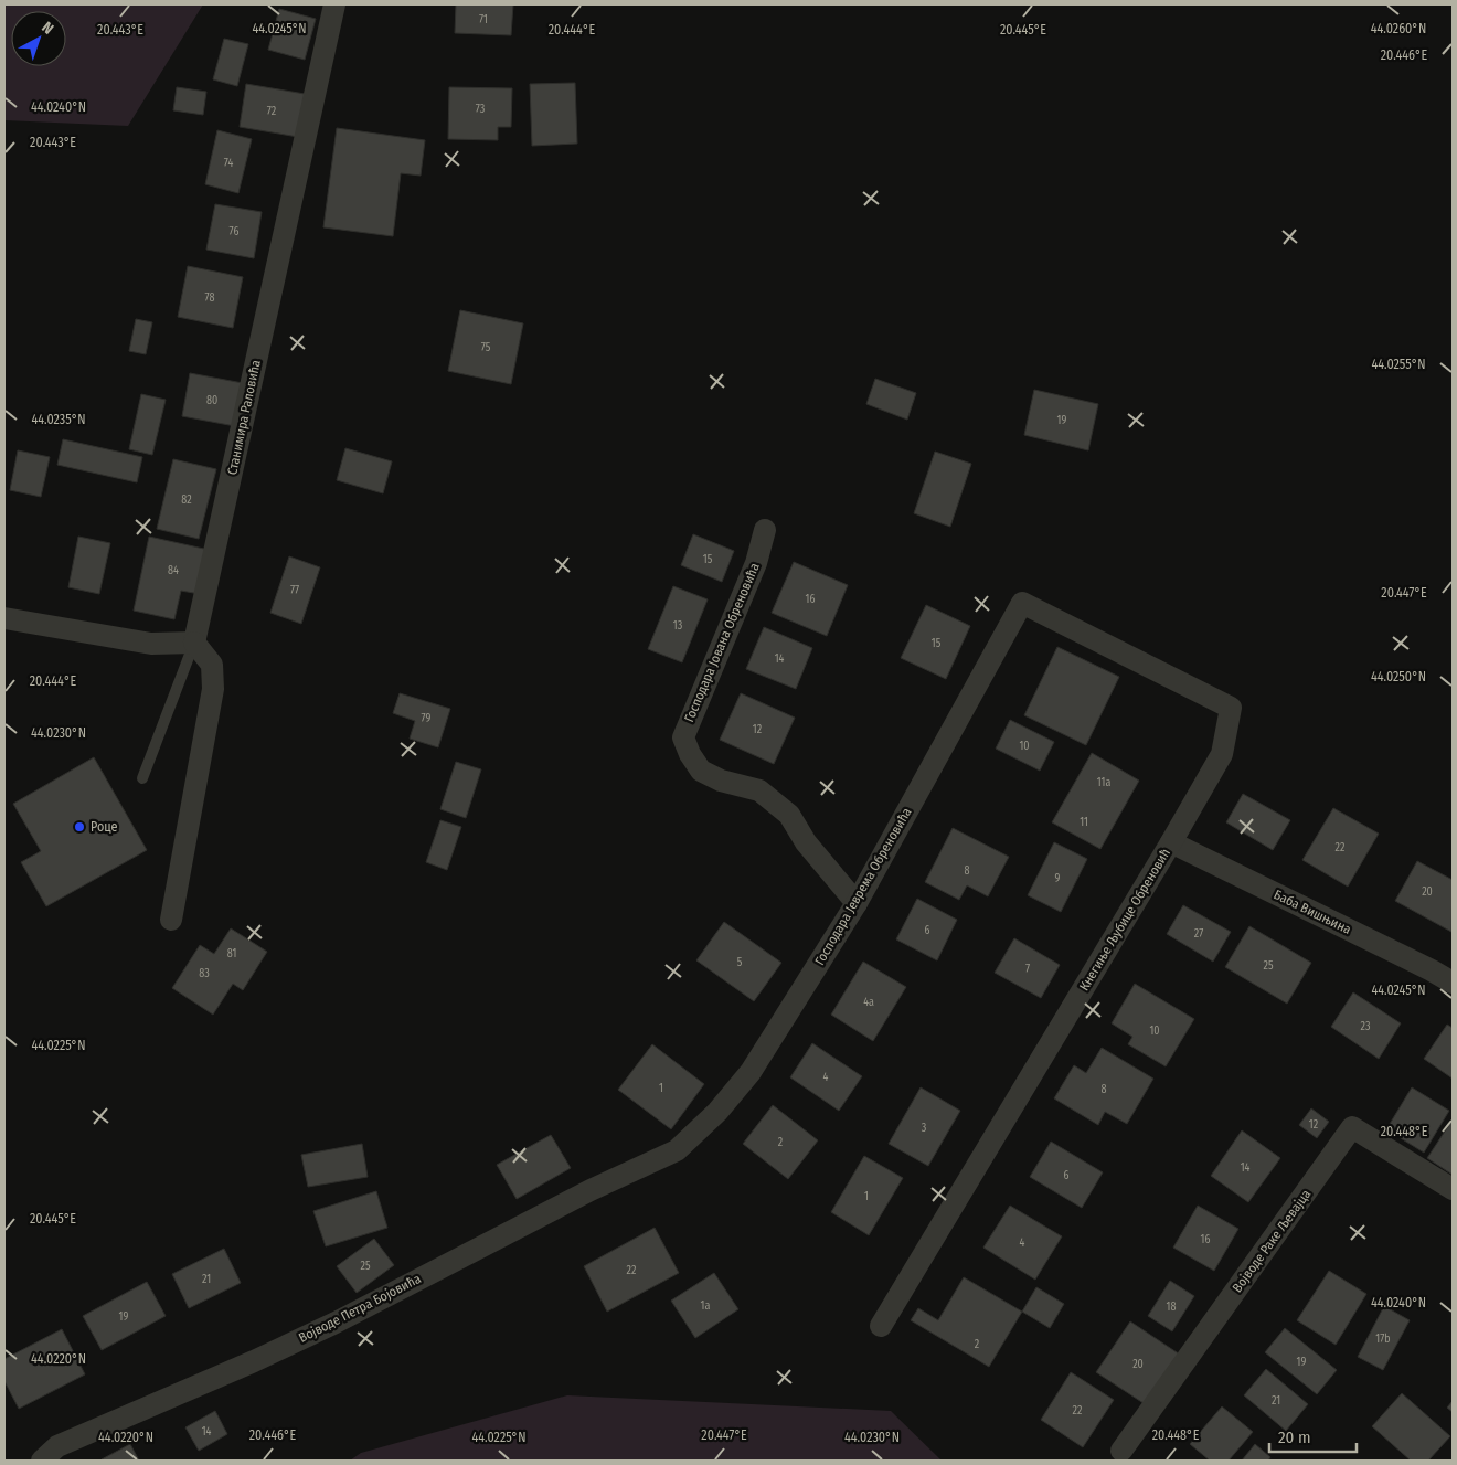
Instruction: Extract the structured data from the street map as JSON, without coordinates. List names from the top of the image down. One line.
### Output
{"streets":{"street":["Станимира Раловића","Господара Јована Обреновића","Господара Јеврема Обреновића","Баба Вишњина","Кнегиње Љубице Обреновић","Војводе Раке Љевајца","Војводе Петра Бојовића"]},"crossings":[["Господара Јована Обреновића","Господара Јеврема Обреновића"],["Господара Јеврема Обреновића","Кнегиње Љубице Обреновић"],["Господара Јеврема Обреновића","Војводе Петра Бојовића"],["Баба Вишњина","Кнегиње Љубице Обреновић"]],"places":["Роце"],"house_numbers":["71","73","72","74","76","78","75","80","19","82","15","84","77","16","13","15","14","79","12","10","11a","11","22","8","9","20","6","27","81","5","25","7","83","4a","23","10","4","1","8","12","3","2","14","6","1","16","4","25","22","21","1a","18","19","17b","2","19","20","21","22","14"],"scale_bar":"20 m","north":"top right","coordinates":["44.0260°N","44.0245°N","20.443°E","20.444°E","20.445°E","20.446°E","44.0240°N","44.0255°N","44.0235°N","20.447°E","44.0250°N","44.0230°N","44.0225°N","20.448°E","44.0220°N"]}
